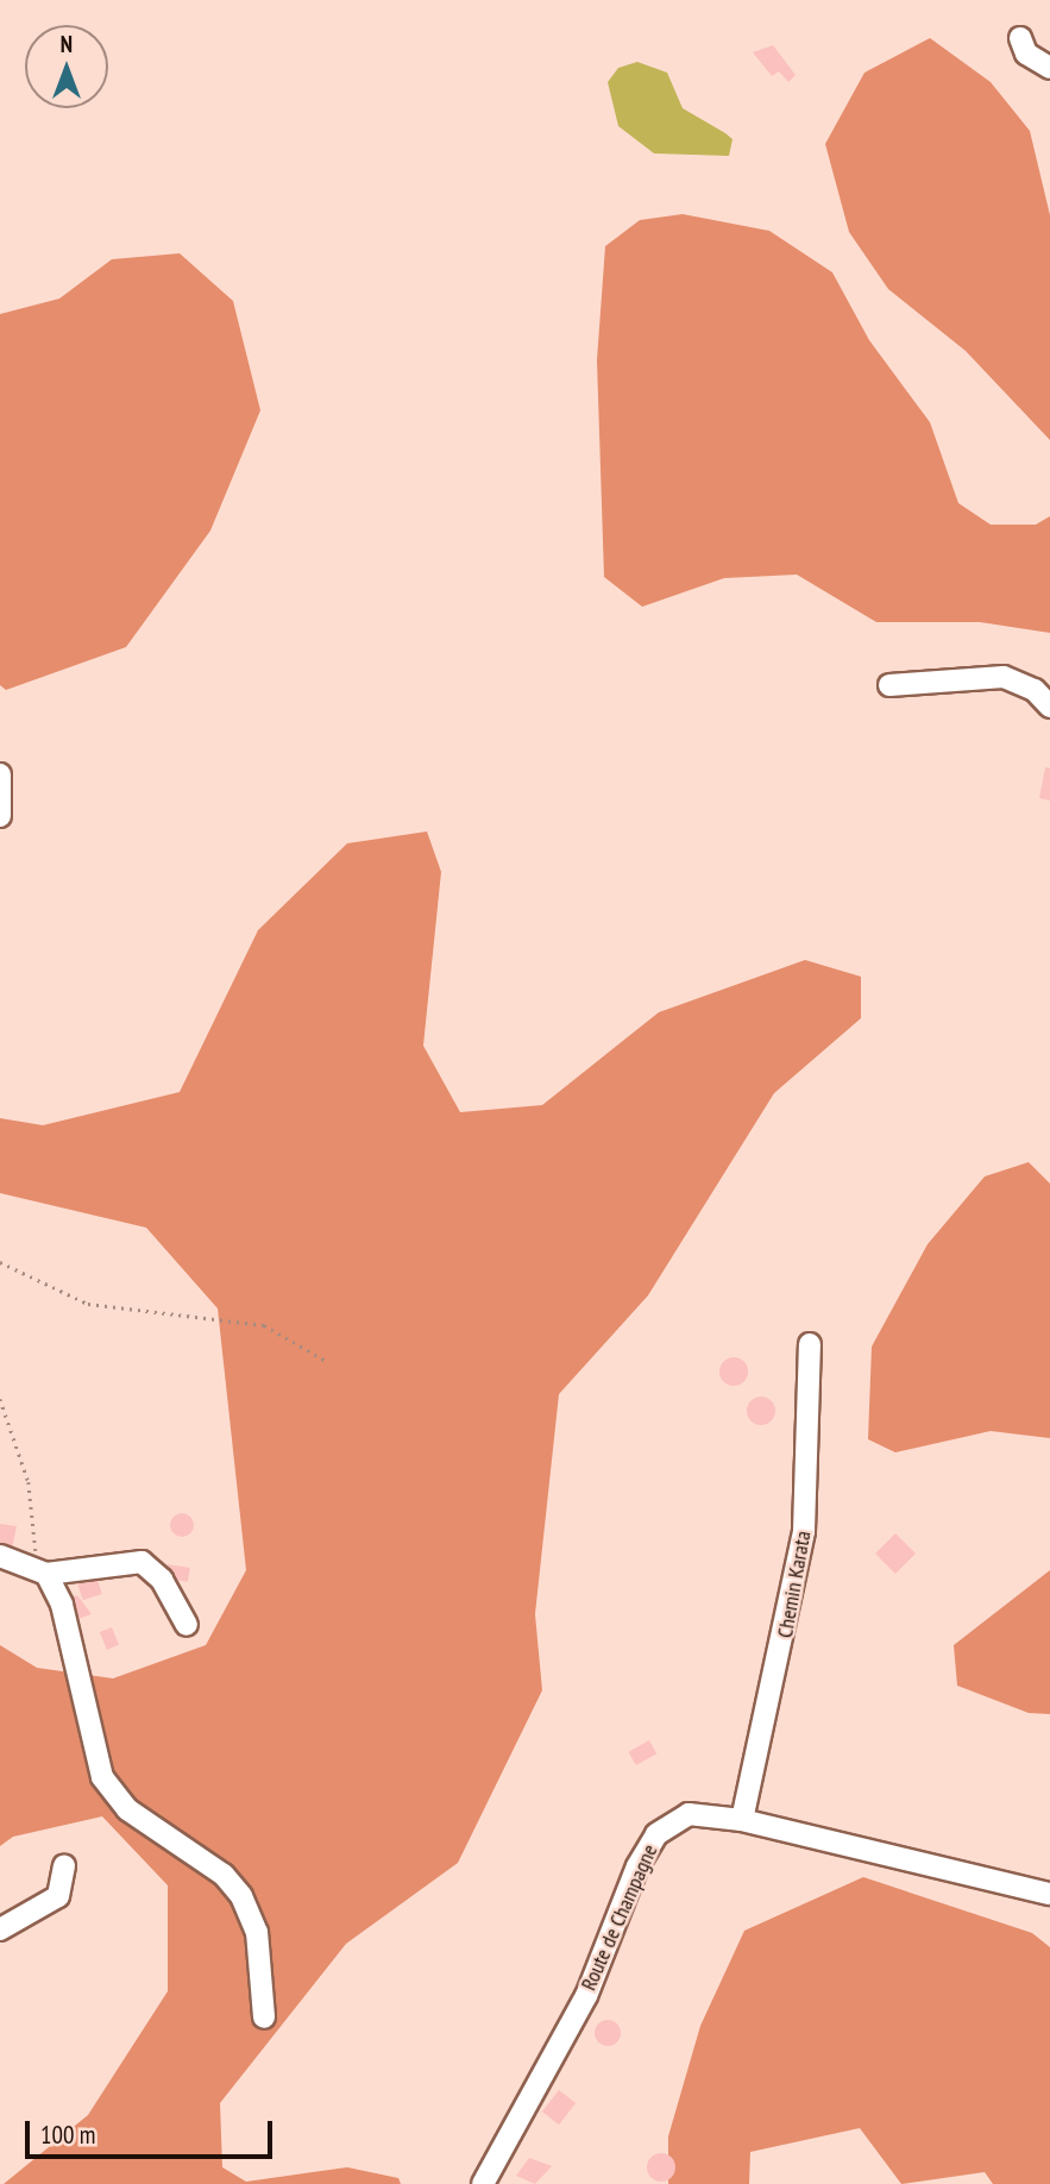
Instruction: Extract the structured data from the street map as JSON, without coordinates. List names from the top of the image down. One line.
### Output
{"streets":{"street":["Chemin Karata","Route de Champagne"]},"crossings":[["Chemin Karata","Route de Champagne"]],"scale_bar":"100 m","north":"top"}
